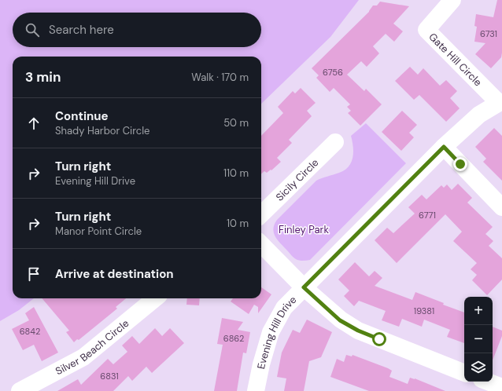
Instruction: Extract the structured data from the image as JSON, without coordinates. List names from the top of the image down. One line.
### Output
{"streets":{"street":["Gate Hill Circle","Sicily Circle","Evening Hill Drive","Silver Beach Circle"]},"crossings":[["Gate Hill Circle","Evening Hill Drive"]],"parks":["Finley Park"],"house_numbers":["6731","6756","6771","19381","6842","6862","6831"],"page":{"search":"Search here","heading":["3 min","Walk · 170 m"],"list":[["Continue","Shady Harbor Circle","50 m"],["Turn right","Evening Hill Drive","110 m"],["Turn right","Manor Point Circle","10 m"],"Arrive at destination"],"map_buttons":["+","−"]}}
